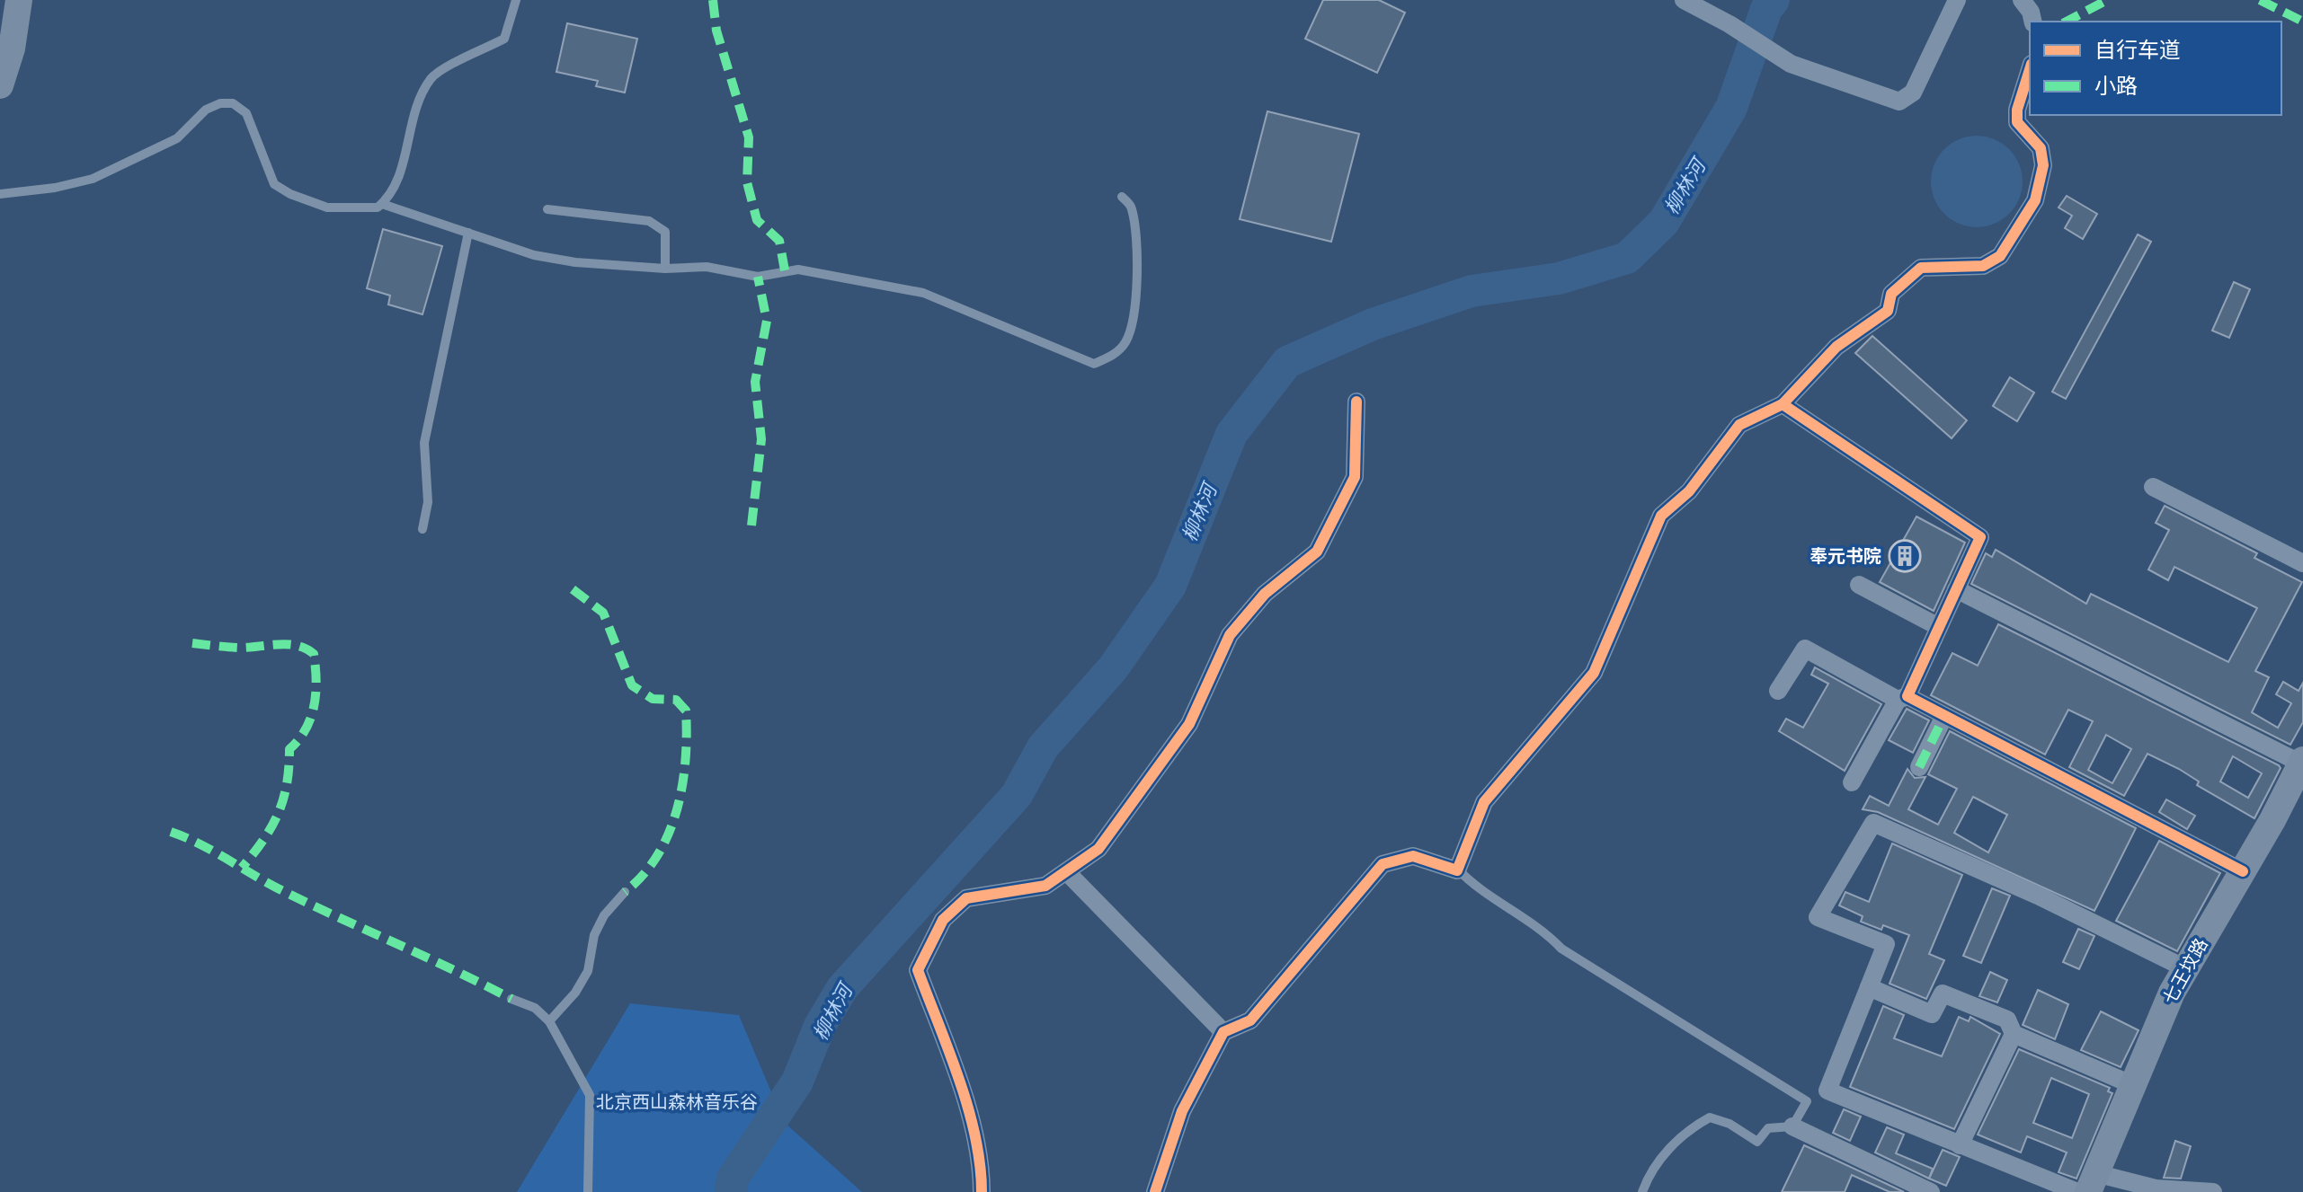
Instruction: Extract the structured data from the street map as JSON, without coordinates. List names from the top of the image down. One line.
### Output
{"streets":{"street":["七王坟路"]},"water":["柳林河"],"parks":["北京西山森林音乐谷"],"places":{"building":["奉元书院"]},"legend":["自行车道","小路"]}
